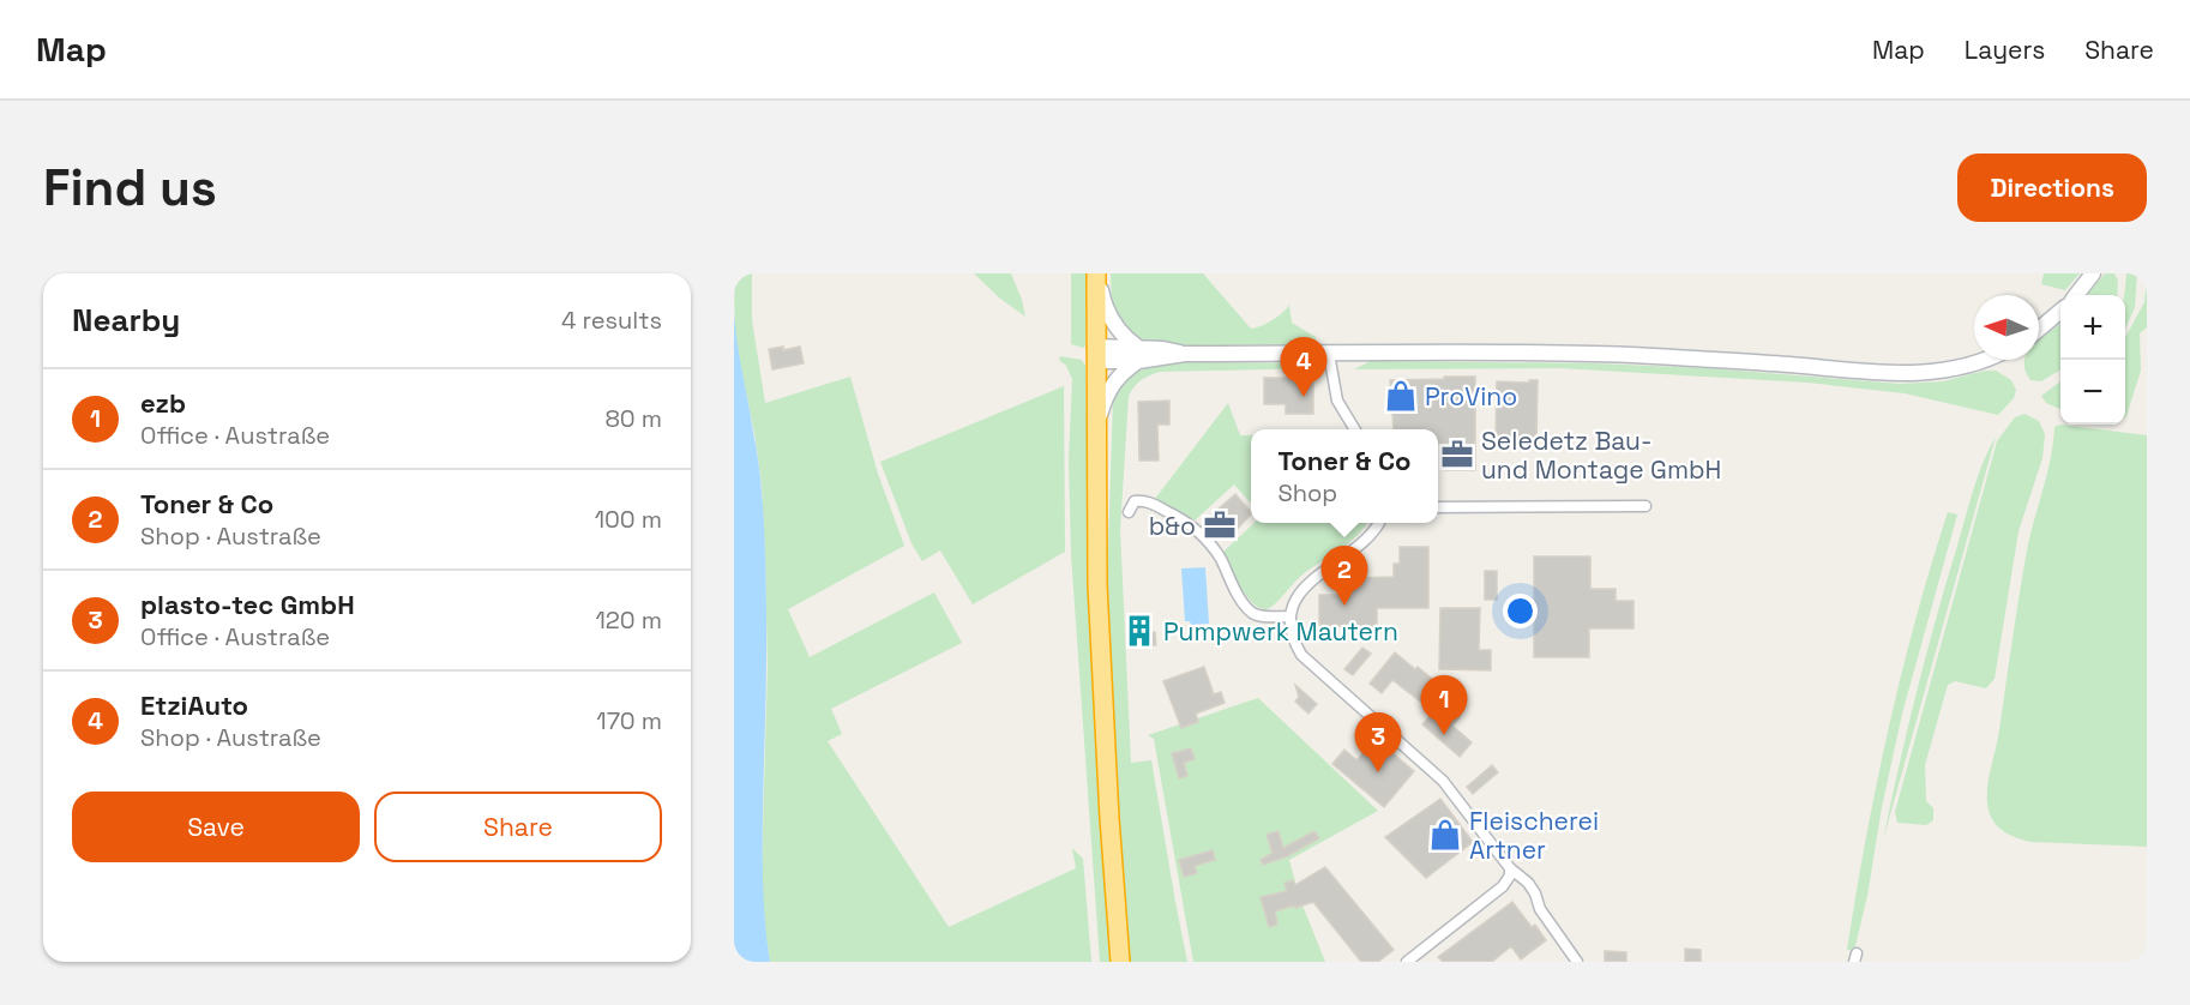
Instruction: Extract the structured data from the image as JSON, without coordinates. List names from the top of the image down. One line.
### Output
{"places":{"shop":["ProVino","Fleischerei Artner"],"office":["Seledetz Bau- und Montage GmbH","b&o"],"building":["Pumpwerk Mautern"]},"north":"left","page":{"header":"Map","nav":["Map","Layers","Share"],"buttons":["Directions",["Save","Share"]],"title":"Find us","heading":["Nearby","4 results"],"map_buttons":["+","−"],"pins":["4","2","1","3"],"list":[{"mark":"1","name":"ezb","note":"Office · Austraße","value":"80 m"},{"mark":"2","name":"Toner & Co","note":"Shop · Austraße","value":"100 m"},{"mark":"3","name":"plasto-tec GmbH","note":"Office · Austraße","value":"120 m"},{"mark":"4","name":"EtziAuto","note":"Shop · Austraße","value":"170 m"}],"popup":["Toner & Co","Shop"]}}
